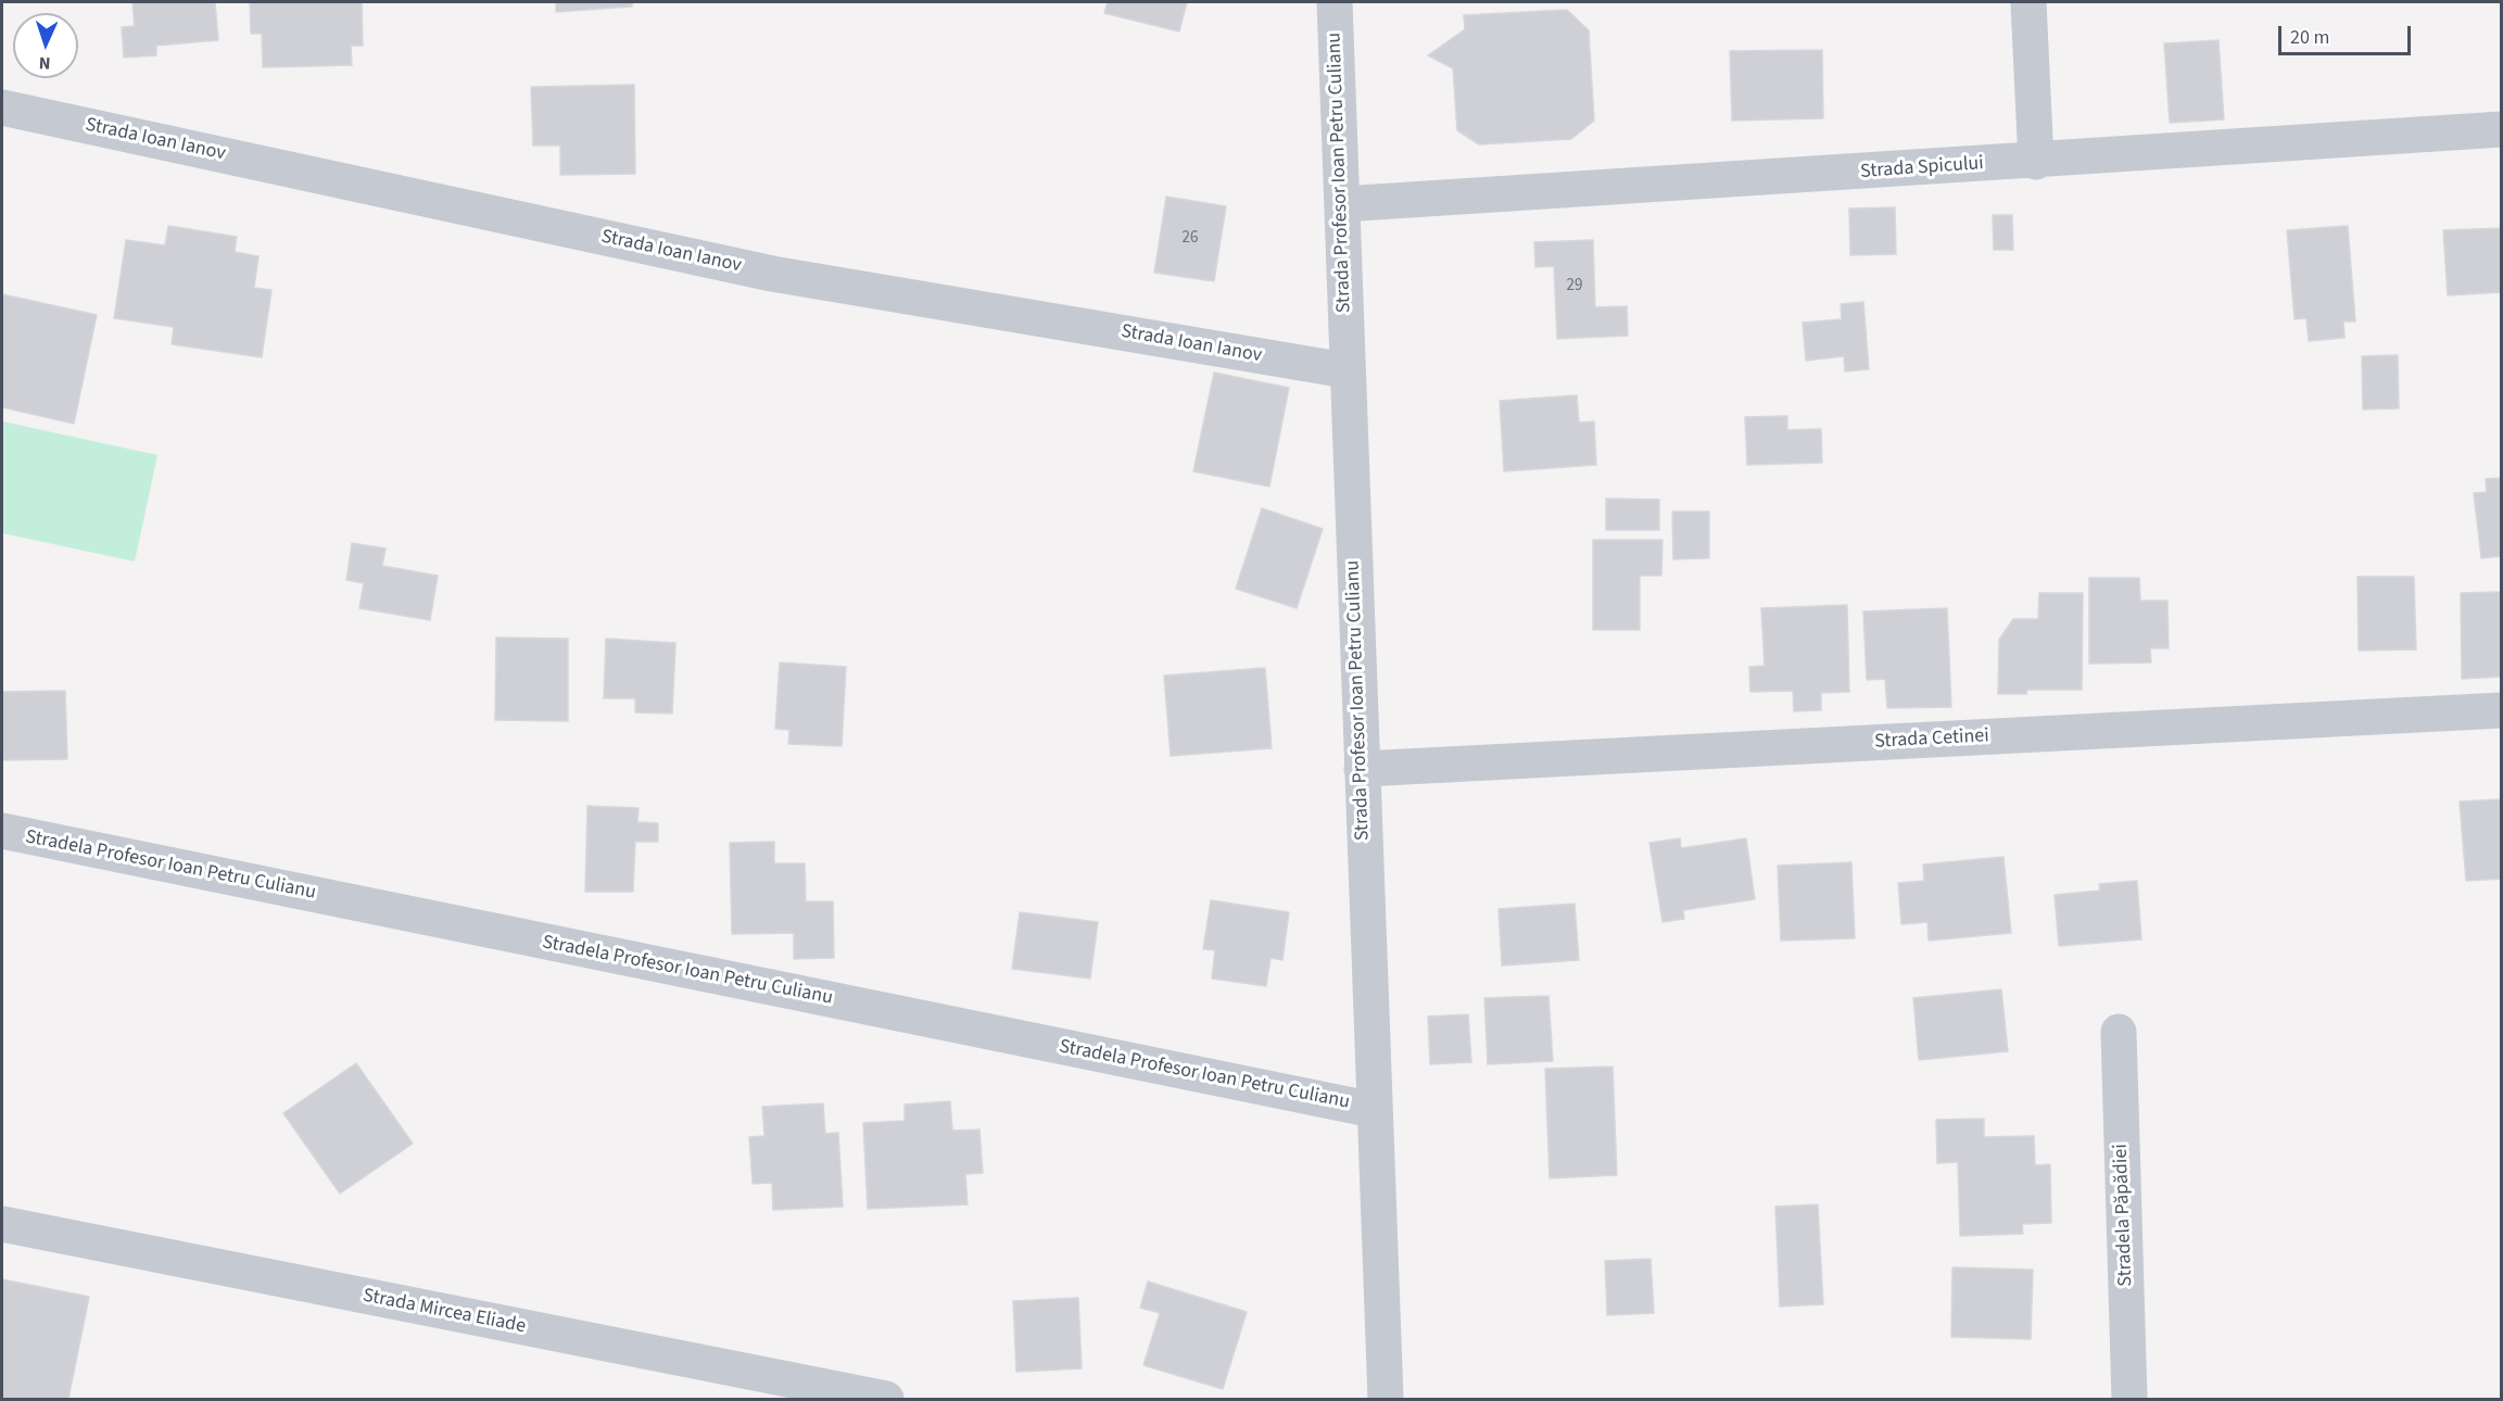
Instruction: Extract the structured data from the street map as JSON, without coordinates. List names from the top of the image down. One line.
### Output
{"streets":{"street":["Strada Ioan Ianov","Strada Spicului","Strada Profesor Ioan Petru Culianu","Strada Cetinei","Stradela Profesor Ioan Petru Culianu","Stradela Păpădiei","Strada Mircea Eliade"]},"crossings":[["Strada Ioan Ianov","Strada Profesor Ioan Petru Culianu"],["Strada Spicului","Strada Profesor Ioan Petru Culianu"],["Strada Profesor Ioan Petru Culianu","Strada Cetinei"],["Strada Profesor Ioan Petru Culianu","Stradela Profesor Ioan Petru Culianu"]],"house_numbers":["26","29"],"scale_bar":"20 m","north":"bottom"}
